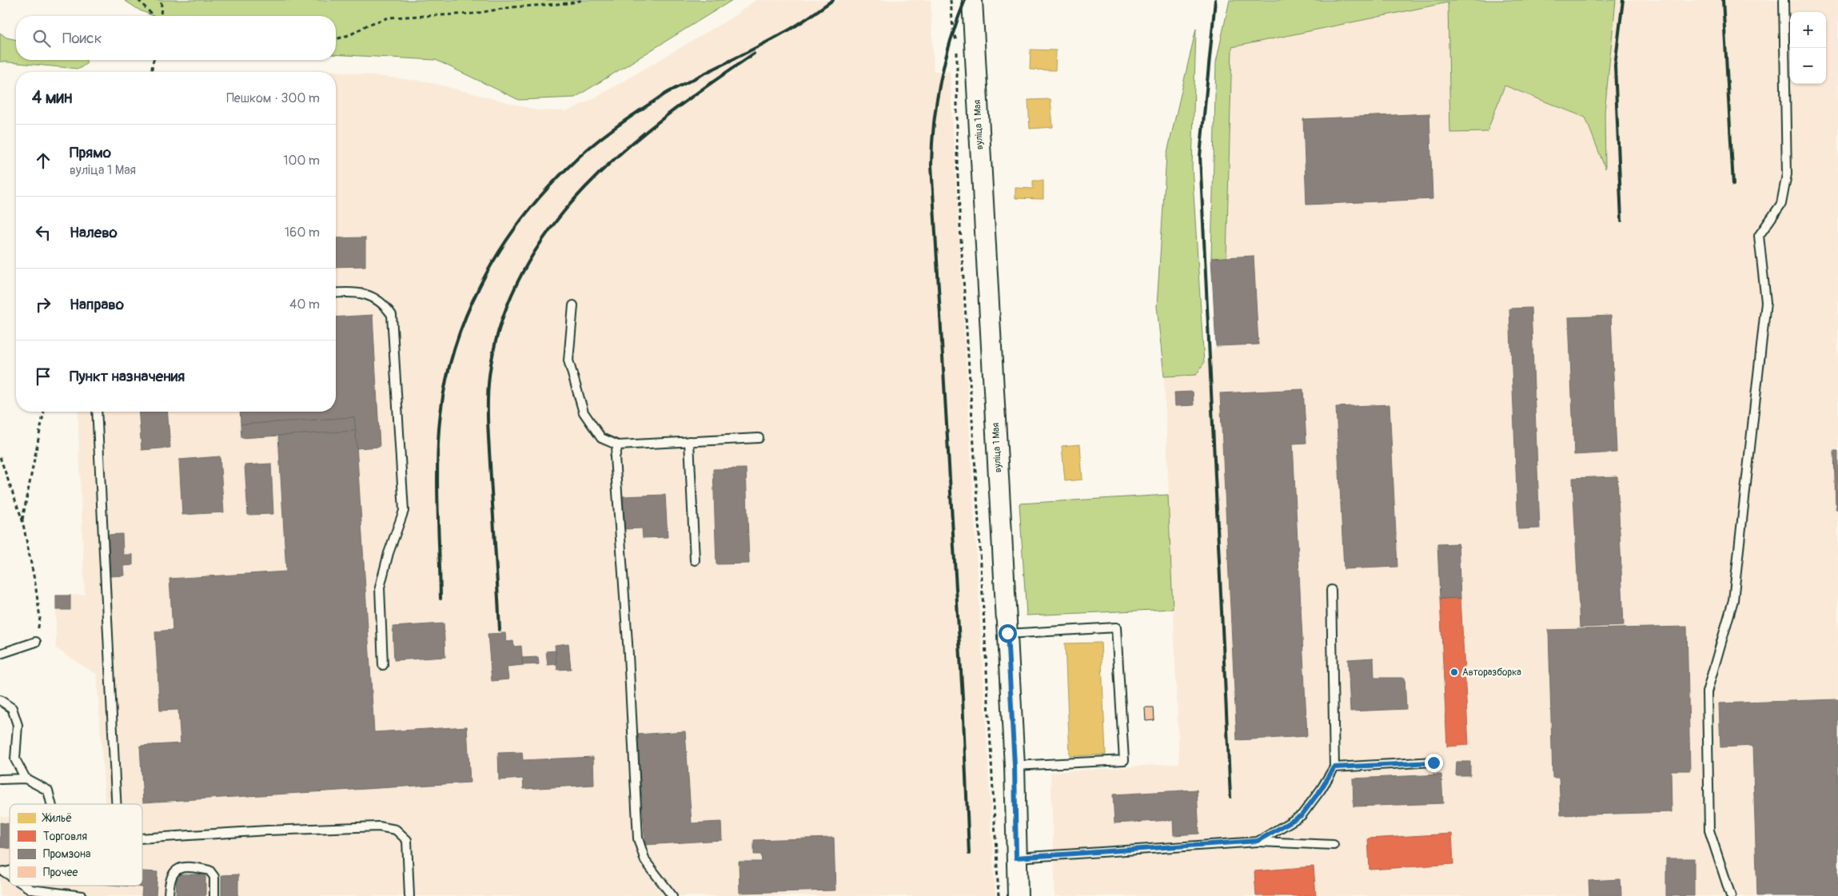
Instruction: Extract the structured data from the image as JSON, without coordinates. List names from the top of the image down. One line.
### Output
{"streets":{"street":["вуліца 1 Мая"]},"places":["Авторазборка"],"legend":["Жильё","Торговля","Промзона","Прочее"],"page":{"map_buttons":["+","−"],"search":"Поиск","heading":["4 мин","Пешком · 300 m"],"list":[["Прямо","вуліца 1 Мая","100 m"],["Налево","160 m"],["Направо","40 m"],"Пункт назначения"]}}
